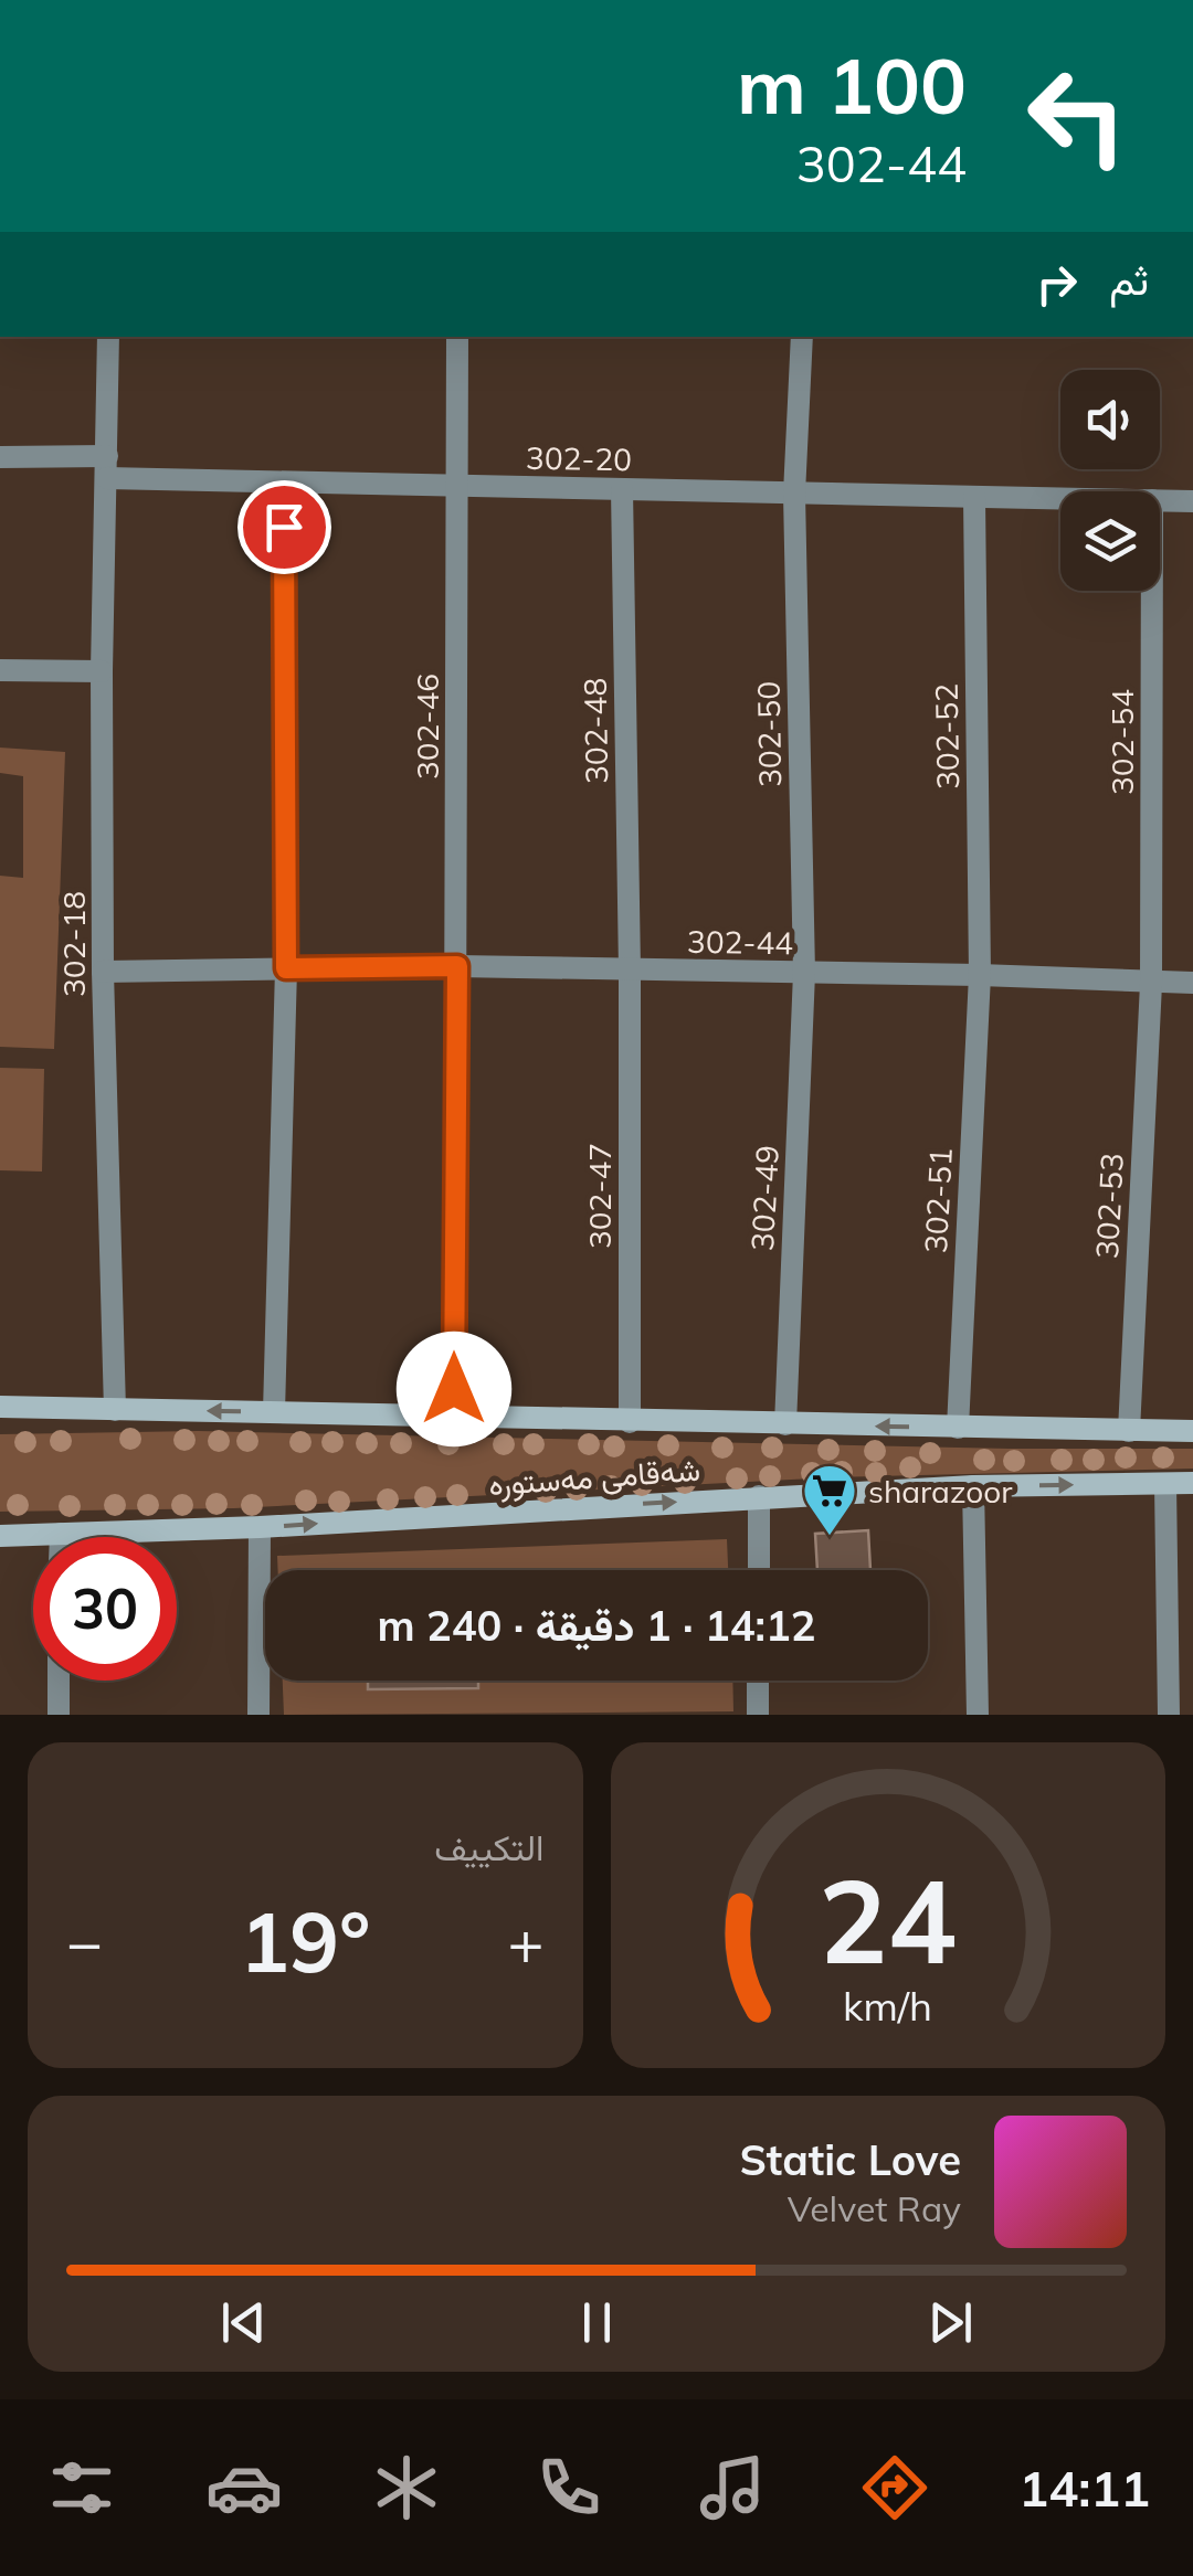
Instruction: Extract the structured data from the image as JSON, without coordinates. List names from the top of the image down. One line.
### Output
{"streets":{"main road":["شەقامی مەستورە"],"street":["302-20","302-46","302-48","302-50","302-52","302-54","302-44","302-18","302-47","302-49","302-51","302-53"]},"crossings":[["302-20","302-46"],["302-20","302-48"],["302-20","302-50"],["302-20","302-52"],["302-20","302-18"],["302-46","302-44"],["302-46","شەقامی مەستورە"],["302-48","302-44"],["302-48","302-47"],["302-50","302-44"],["302-50","302-49"],["302-52","302-44"],["302-52","302-51"],["302-54","302-44"],["302-54","302-53"],["302-44","302-18"],["302-44","302-47"],["302-44","302-49"],["302-44","302-51"],["302-44","302-53"],["302-18","شەقامی مەستورە"],["302-47","شەقامی مەستورە"],["302-49","شەقامی مەستورە"],["302-51","شەقامی مەستورە"],["302-53","شەقامی مەستورە"]],"places":{"supermarket":["sharazoor"]},"page":{"turn":["100 m","302-44"],"then":"ثم","limit":"30","trip":"14:12 · 1 دقيقة · 240 m","tile":"التكييف","heat":["−","19°","+"],"song":["Static Love","Velvet Ray"],"tabs":"14:11","gauge":["24","km/h"]}}
